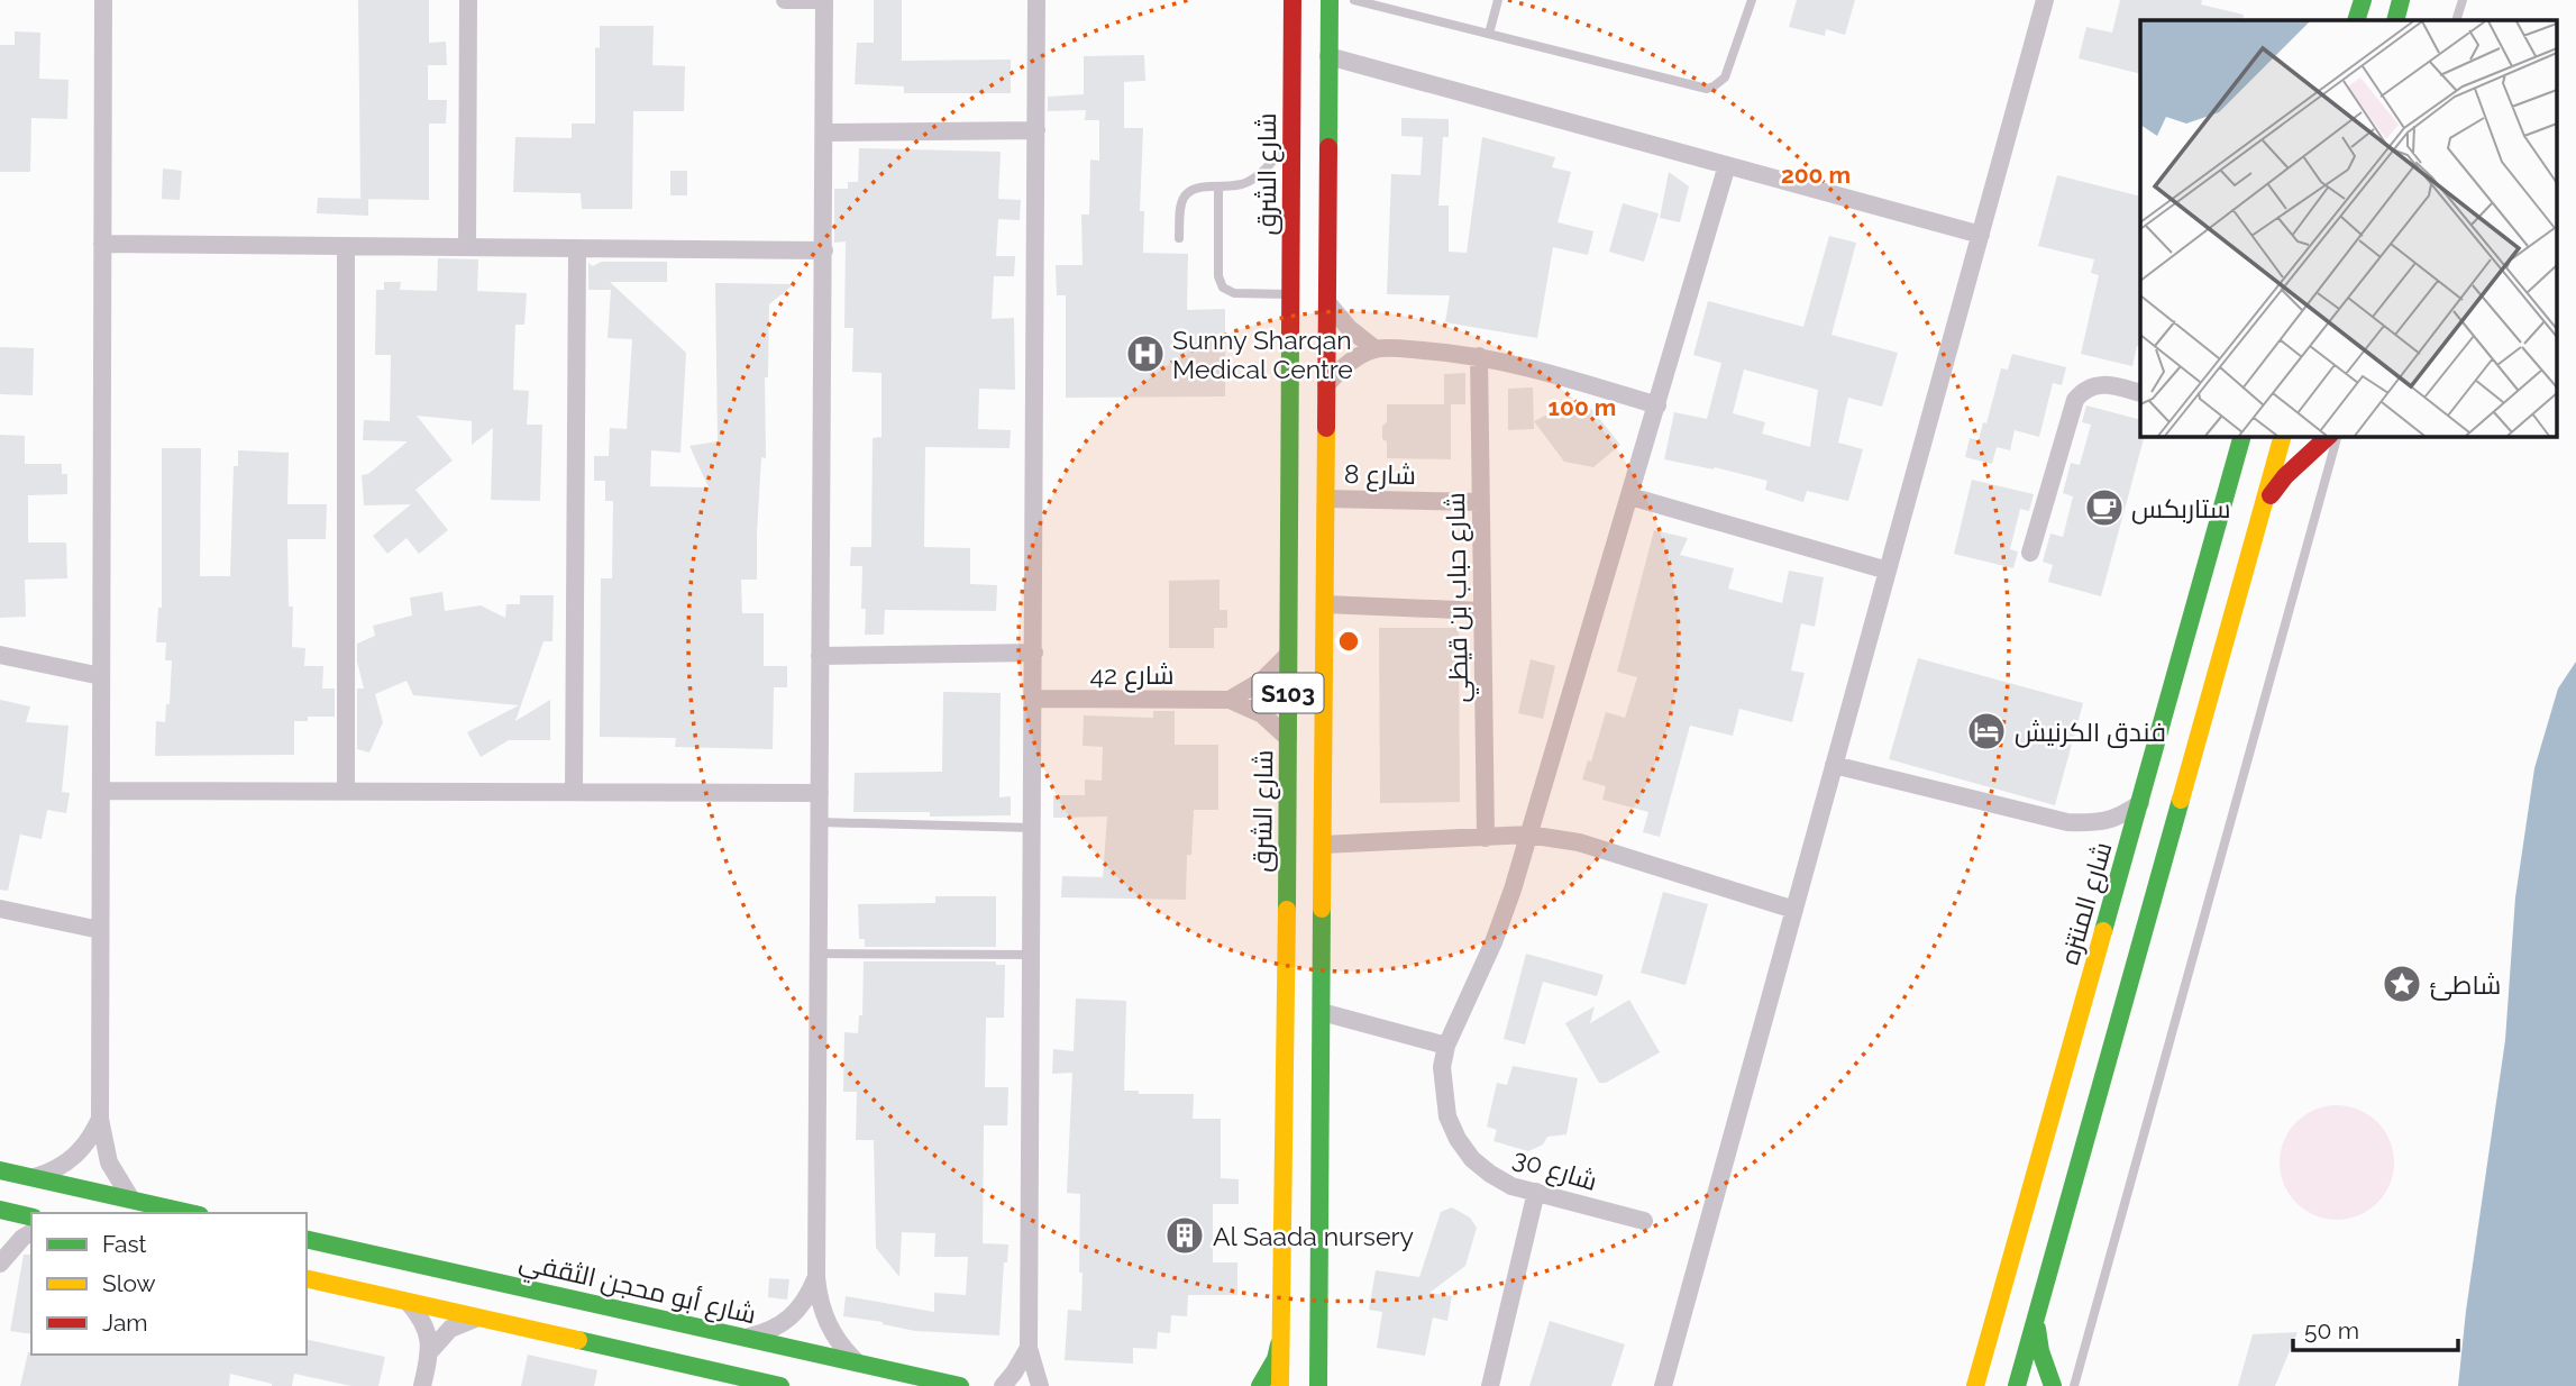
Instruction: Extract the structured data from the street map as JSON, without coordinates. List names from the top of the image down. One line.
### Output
{"streets":{"main road":["شارع الشرق","S103","شارع المنتزه","شارع أبو محجن الثقفي"],"street":["شارع 8","شارع حباب بن قيظي","شارع 42","شارع 30"]},"crossings":[["شارع الشرق","شارع 42"],["شارع 8","شارع حباب بن قيظي"],["شارع 8","S103"]],"places":{"hospital":["Sunny Sharqan Medical Centre"],"cafe":["ستاربكس"],"hotel":["فندق الكرنيش"],"place":["شاطئ"],"building":["Al Saada nursery"]},"legend":["Fast","Slow","Jam"],"scale_bar":"50 m","rings":["200 m","100 m"]}
